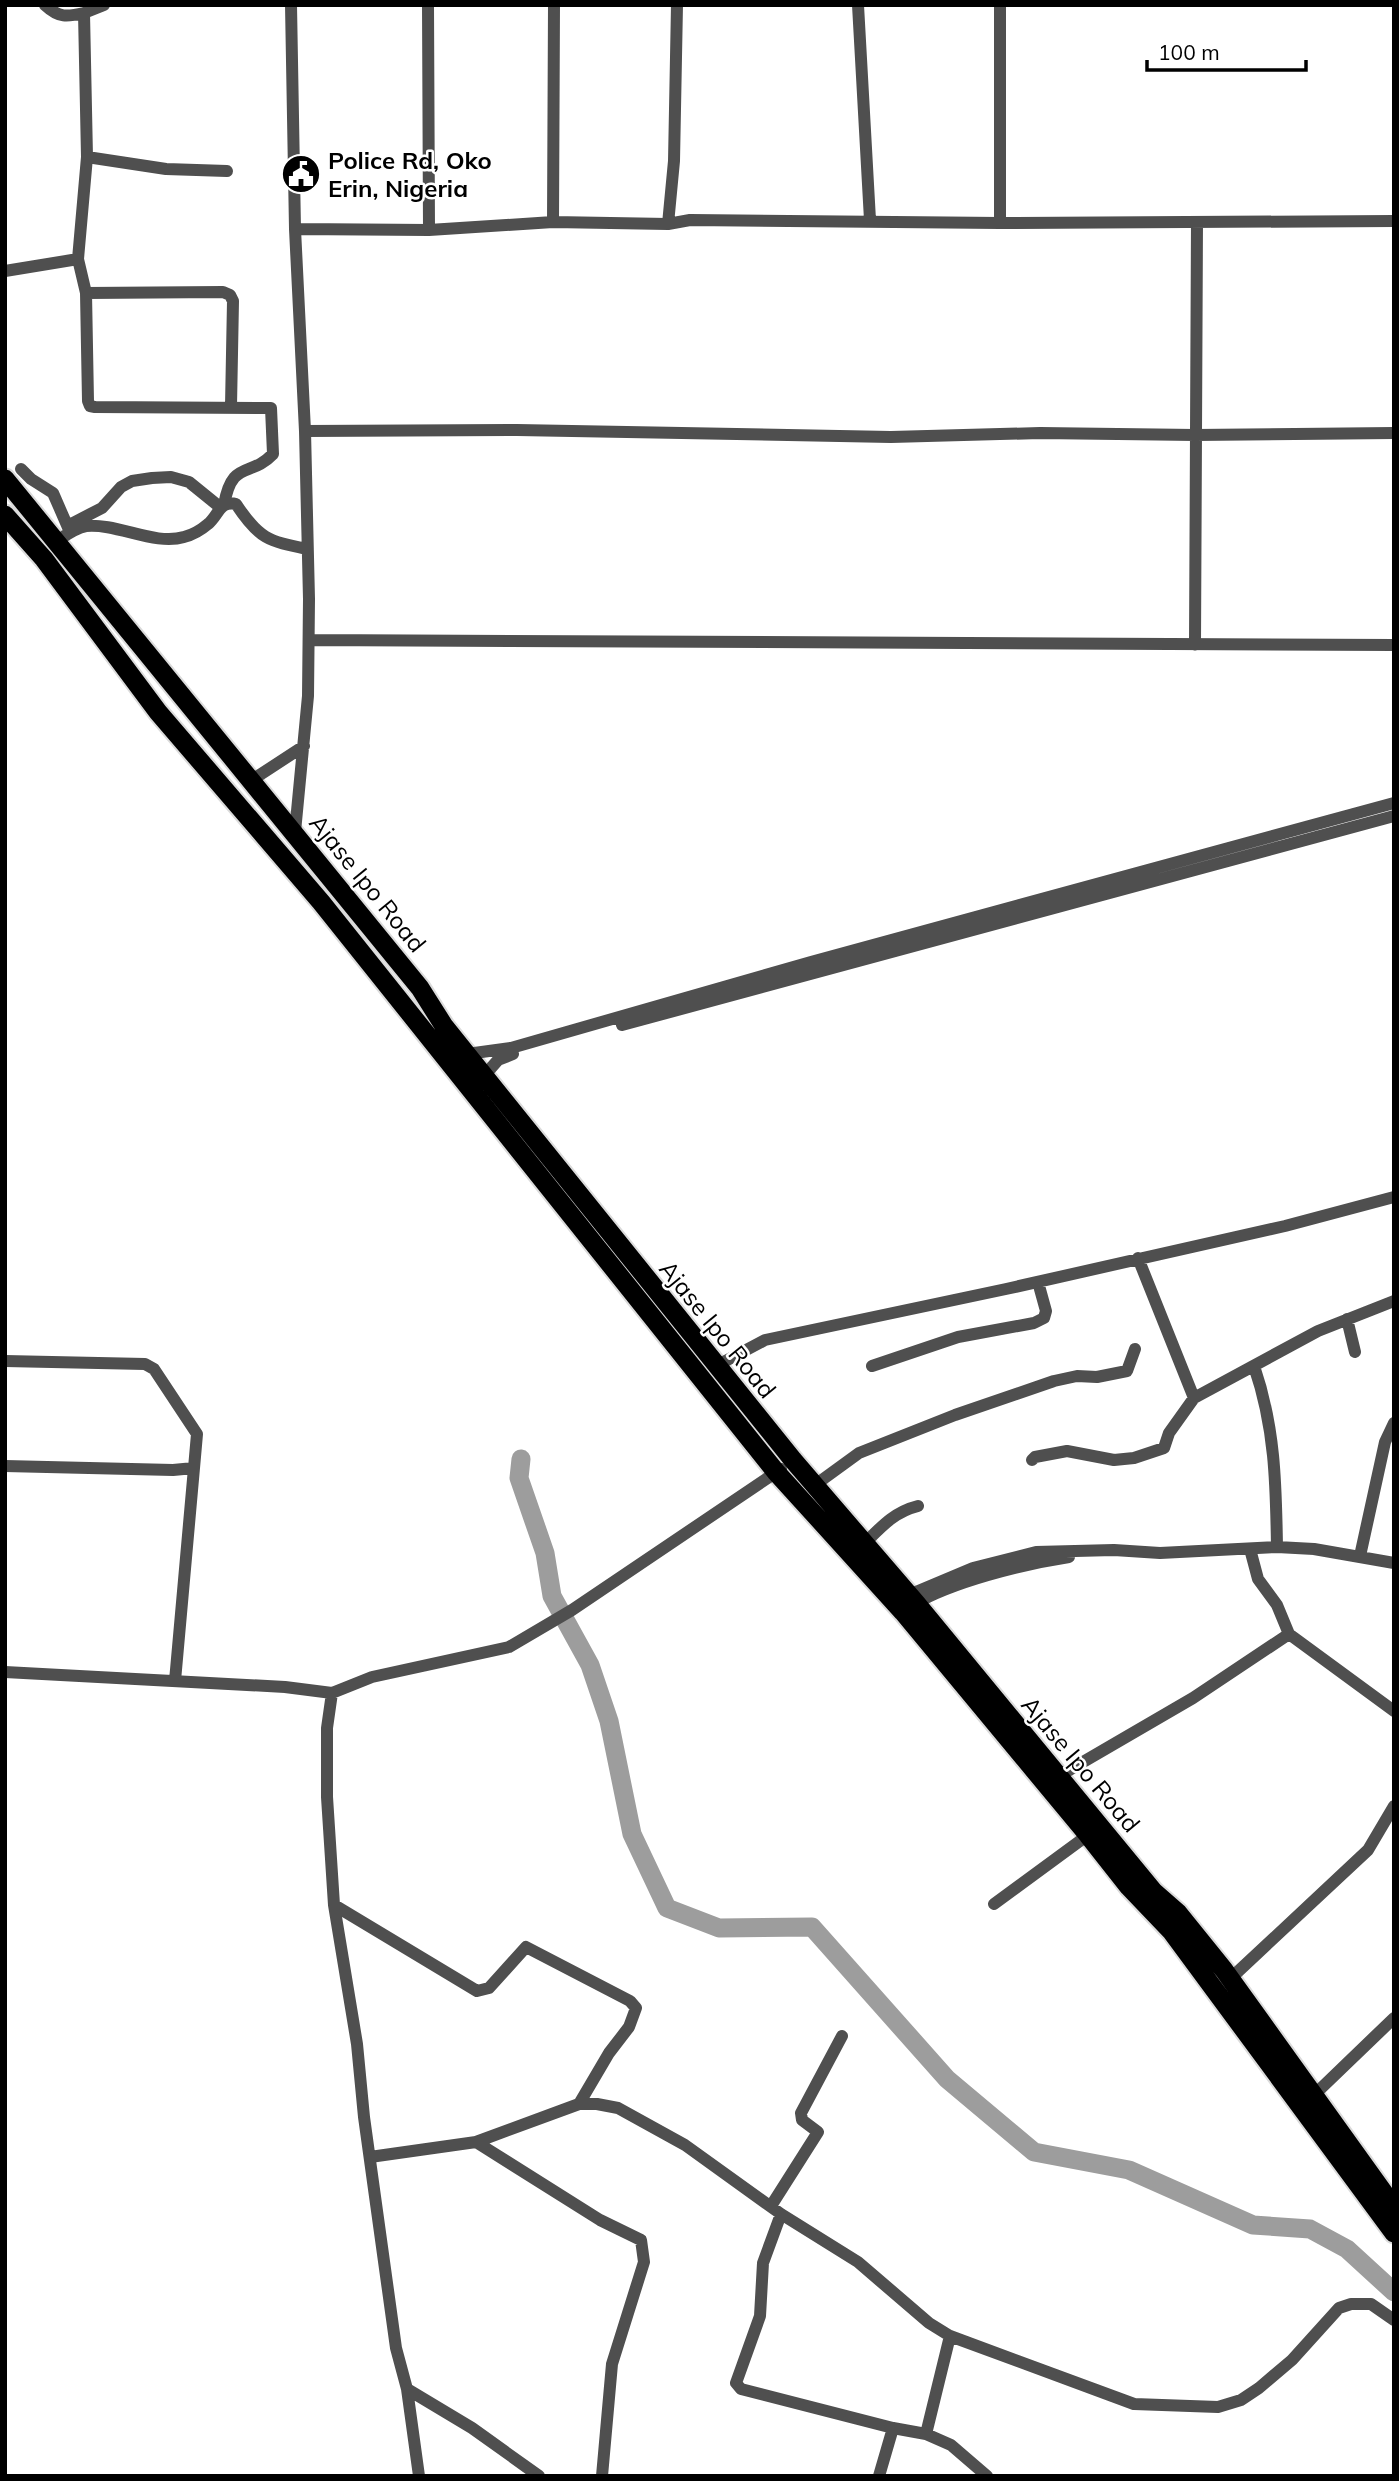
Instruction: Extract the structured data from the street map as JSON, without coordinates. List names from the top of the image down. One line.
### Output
{"streets":{"highway":["Ajase Ipo Road"]},"places":{"public building":["Police Rd, Oko Erin, Nigeria"]},"scale_bar":"100 m"}
